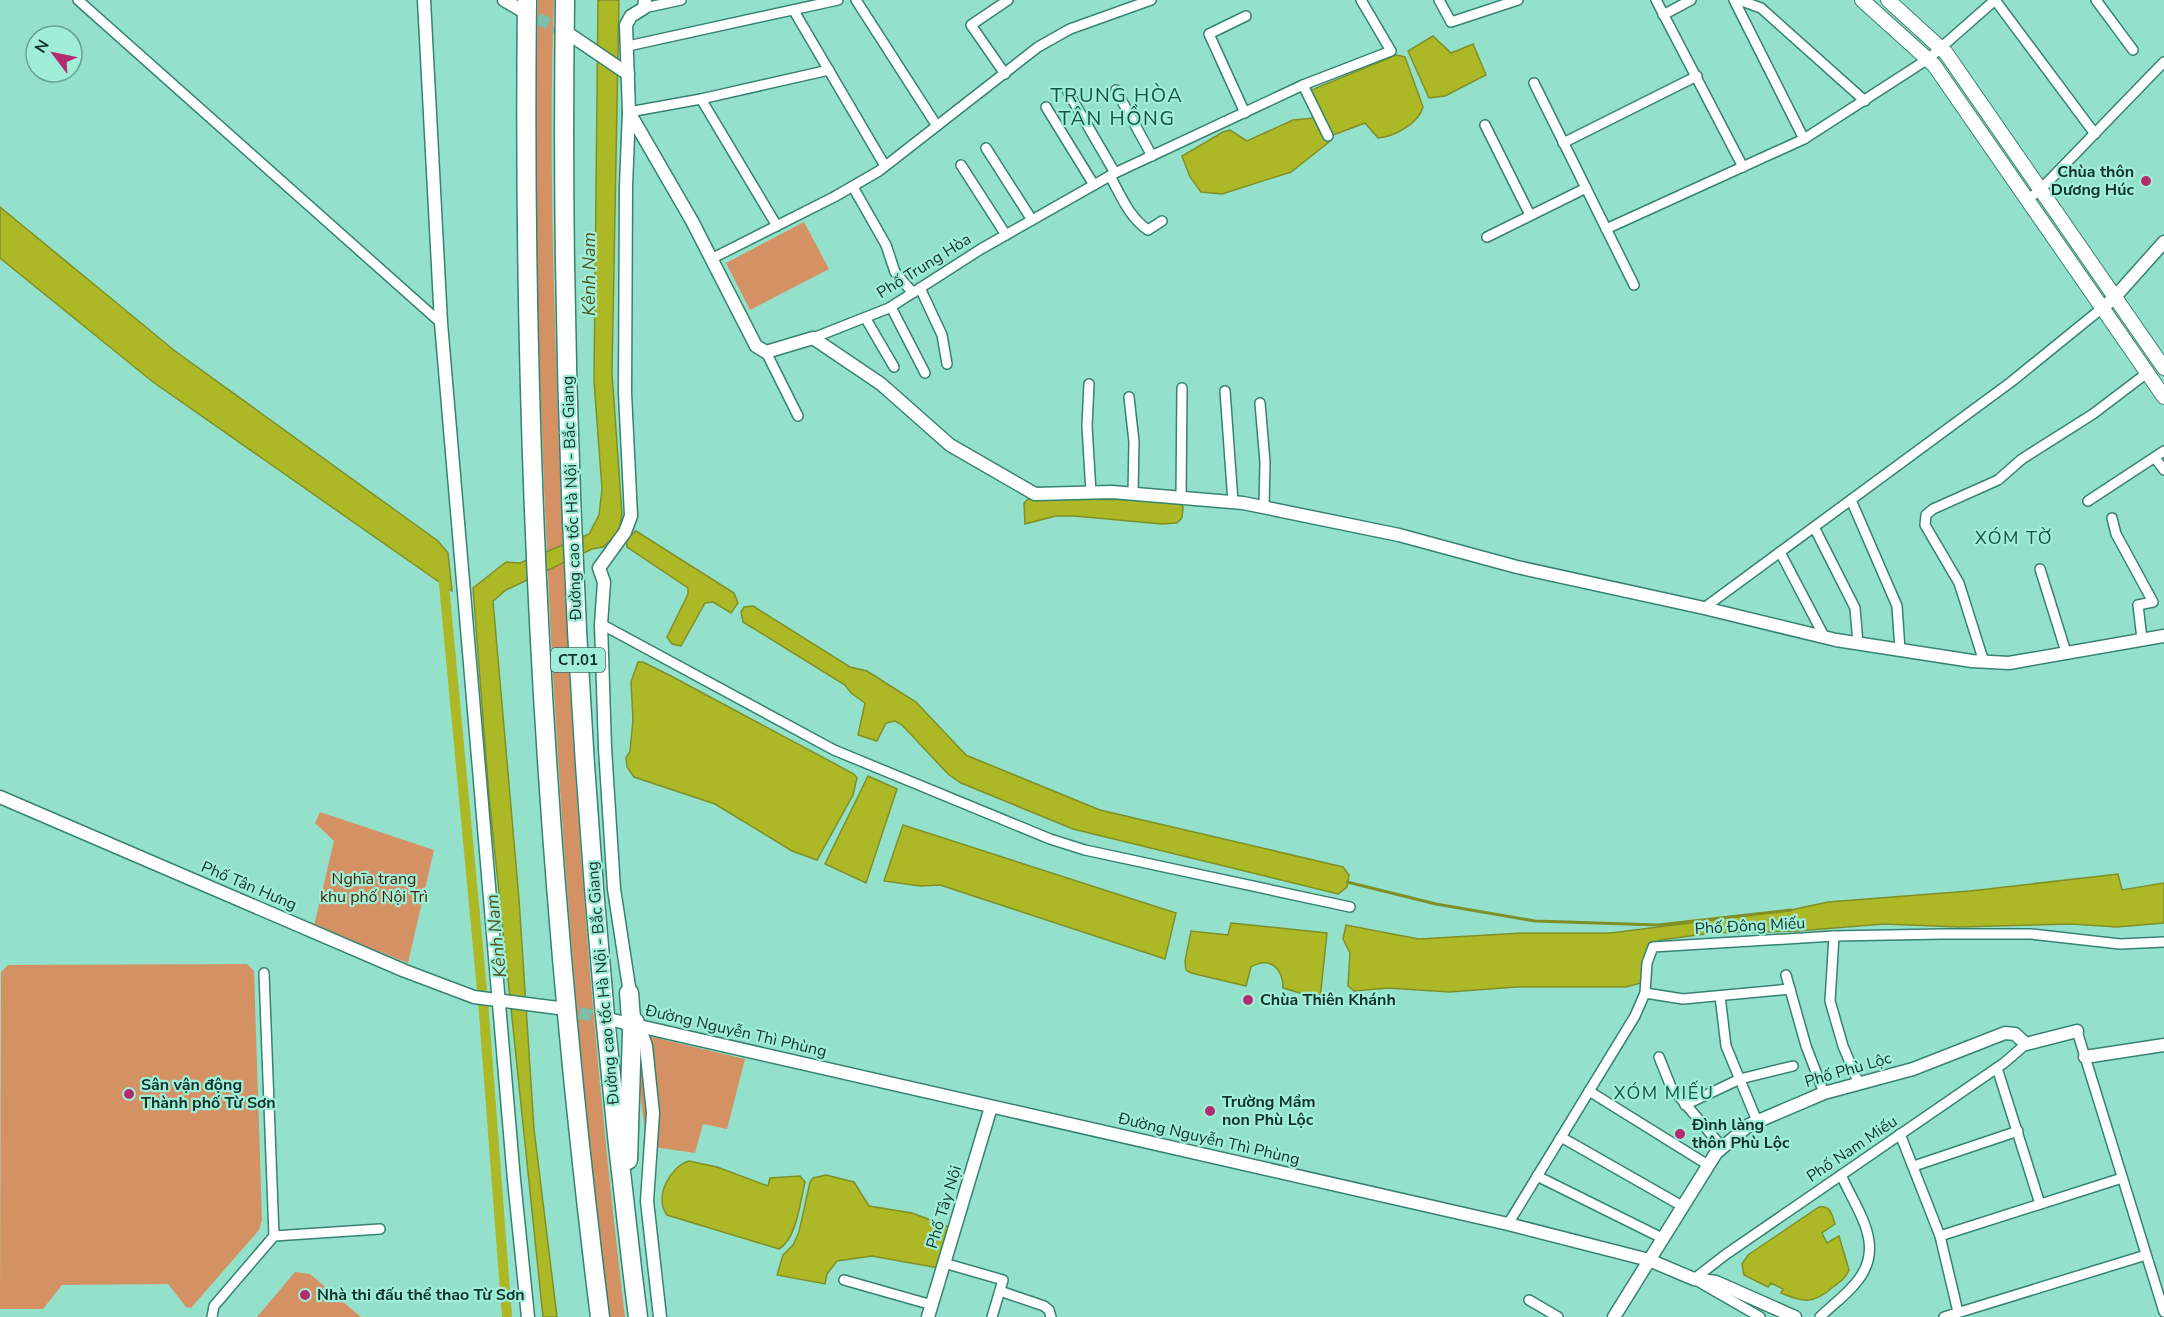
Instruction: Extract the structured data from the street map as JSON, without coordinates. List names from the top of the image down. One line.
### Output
{"streets":{"highway":["Đường cao tốc Hà Nội - Bắc Giang","CT.01"],"street":["Phố Trung Hòa","Phố Tân Hưng","Phố Đông Miếu","Đường Nguyễn Thì Phùng","Phố Phù Lộc","Phố Nam Miếu","Phố Tây Nội"]},"crossings":[["Phố Đông Miếu","Đường Nguyễn Thì Phùng"],["Đường Nguyễn Thì Phùng","Phố Phù Lộc"],["Đường Nguyễn Thì Phùng","Phố Nam Miếu"],["Đường Nguyễn Thì Phùng","Phố Tây Nội"],["Phố Phù Lộc","Phố Nam Miếu"]],"districts":["TRUNG HÒA TÂN HỒNG","XÓM TỜ","XÓM MIẾU"],"water":["Kênh Nam"],"parks":["Nghĩa trang khu phố Nội Trì"],"places":["Chùa thôn Dương Húc","Chùa Thiên Khánh","Sân vận động Thành phố Từ Sơn","Trường Mầm non Phù Lộc","Đình làng thôn Phù Lộc","Nhà thi đấu thể thao Từ Sơn"],"north":"top left"}
